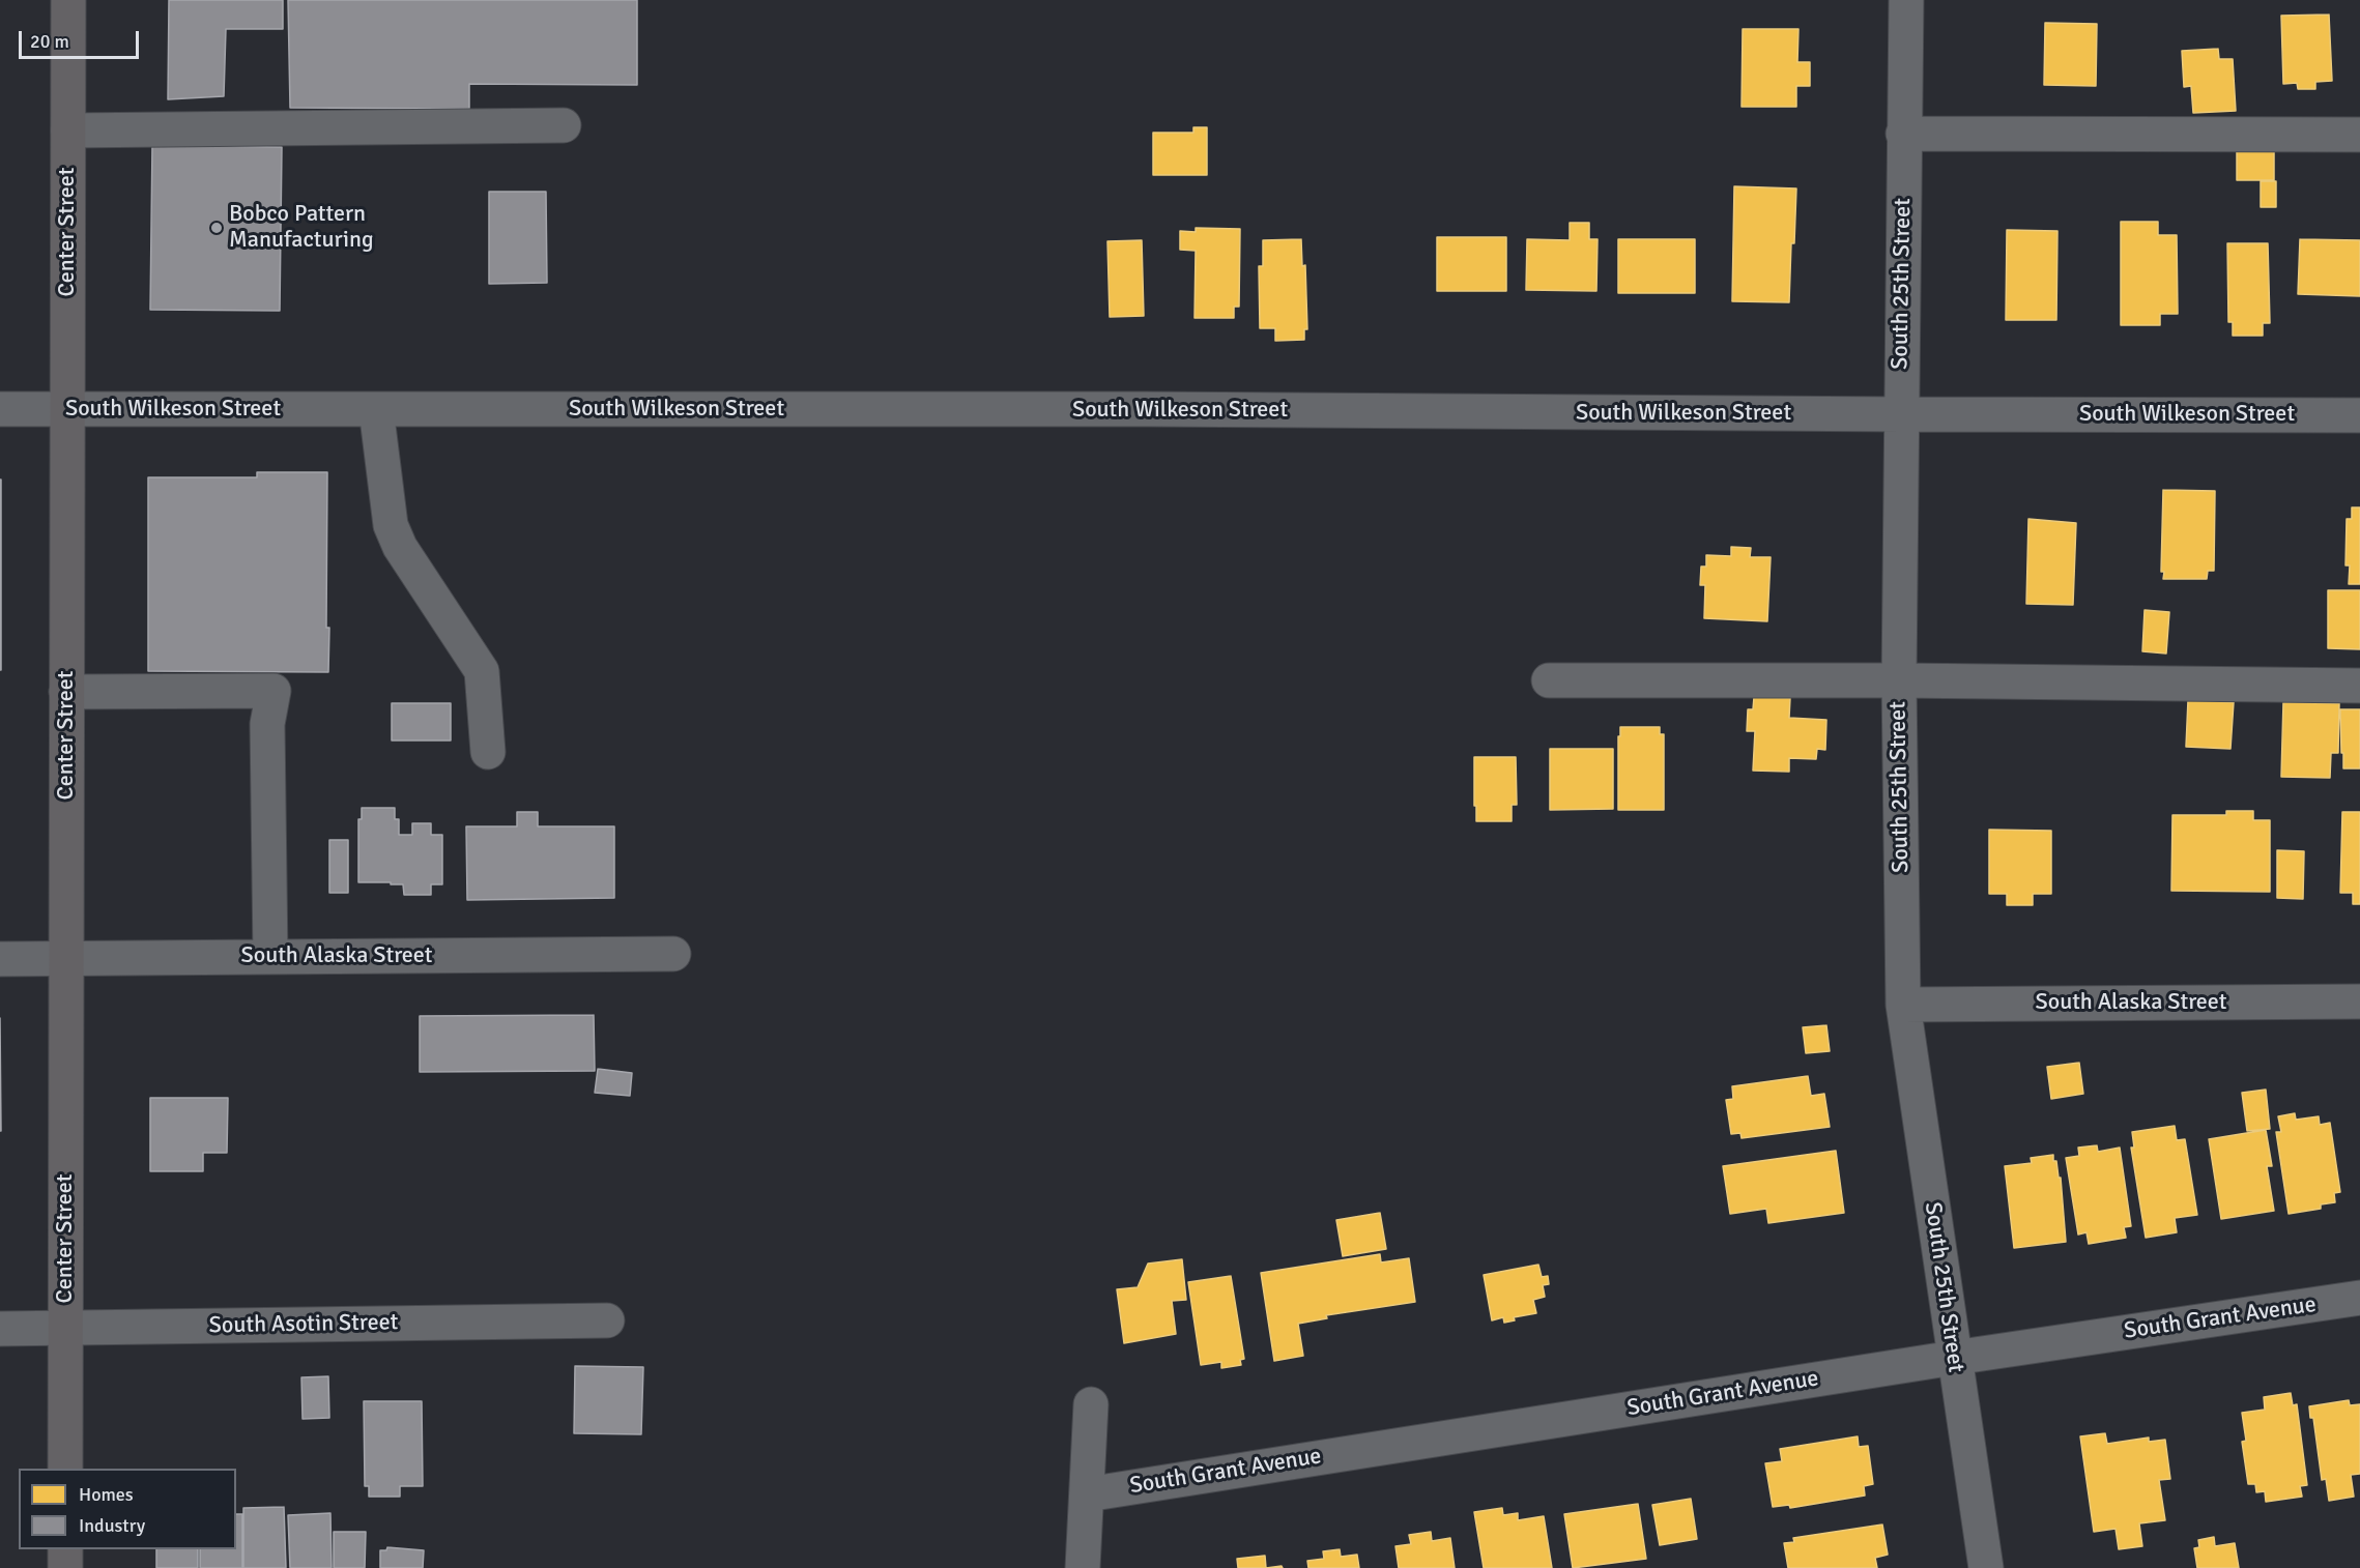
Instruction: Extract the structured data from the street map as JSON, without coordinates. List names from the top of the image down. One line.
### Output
{"streets":{"main road":["Center Street"],"street":["South 25th Street","South Wilkeson Street","South Alaska Street","South Grant Avenue","South Asotin Street"]},"crossings":[["Center Street","South Wilkeson Street"],["Center Street","South Alaska Street"],["Center Street","South Asotin Street"],["South 25th Street","South Wilkeson Street"],["South 25th Street","South Alaska Street"],["South 25th Street","South Grant Avenue"]],"places":["Bobco Pattern Manufacturing"],"legend":["Homes","Industry"],"scale_bar":"20 m"}
